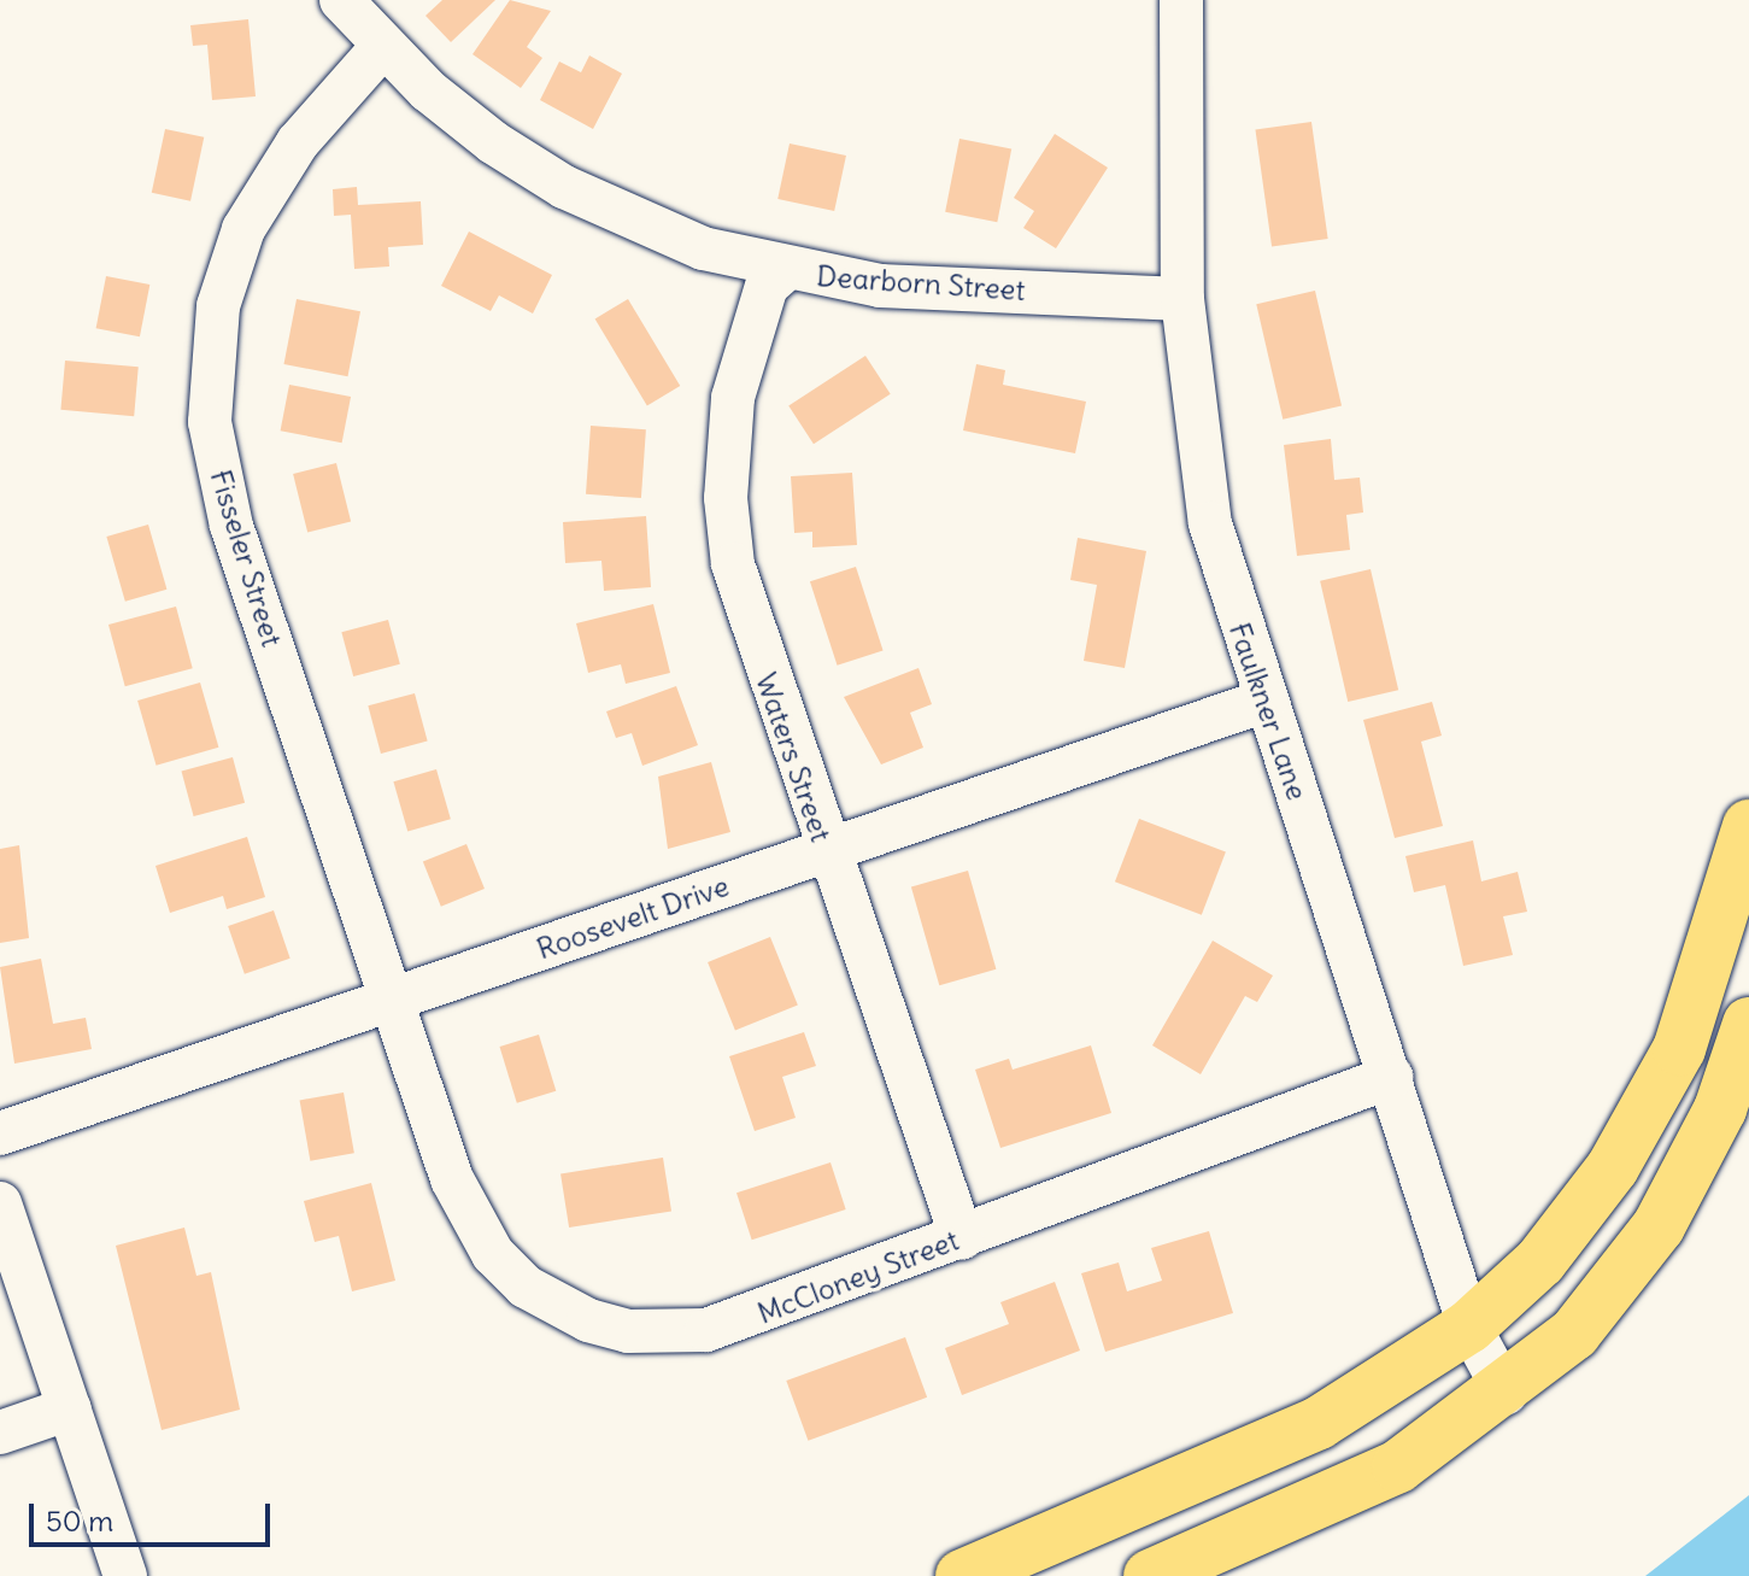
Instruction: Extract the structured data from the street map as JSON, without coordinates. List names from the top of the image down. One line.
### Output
{"streets":{"street":["Dearborn Street","Fisseler Street","Faulkner Lane","Waters Street","Roosevelt Drive","McCloney Street"]},"crossings":[["Dearborn Street","Fisseler Street"],["Dearborn Street","Faulkner Lane"],["Dearborn Street","Waters Street"],["Fisseler Street","Roosevelt Drive"],["Fisseler Street","McCloney Street"],["Faulkner Lane","Roosevelt Drive"],["Faulkner Lane","McCloney Street"],["Waters Street","Roosevelt Drive"],["Waters Street","McCloney Street"]],"scale_bar":"50 m"}
